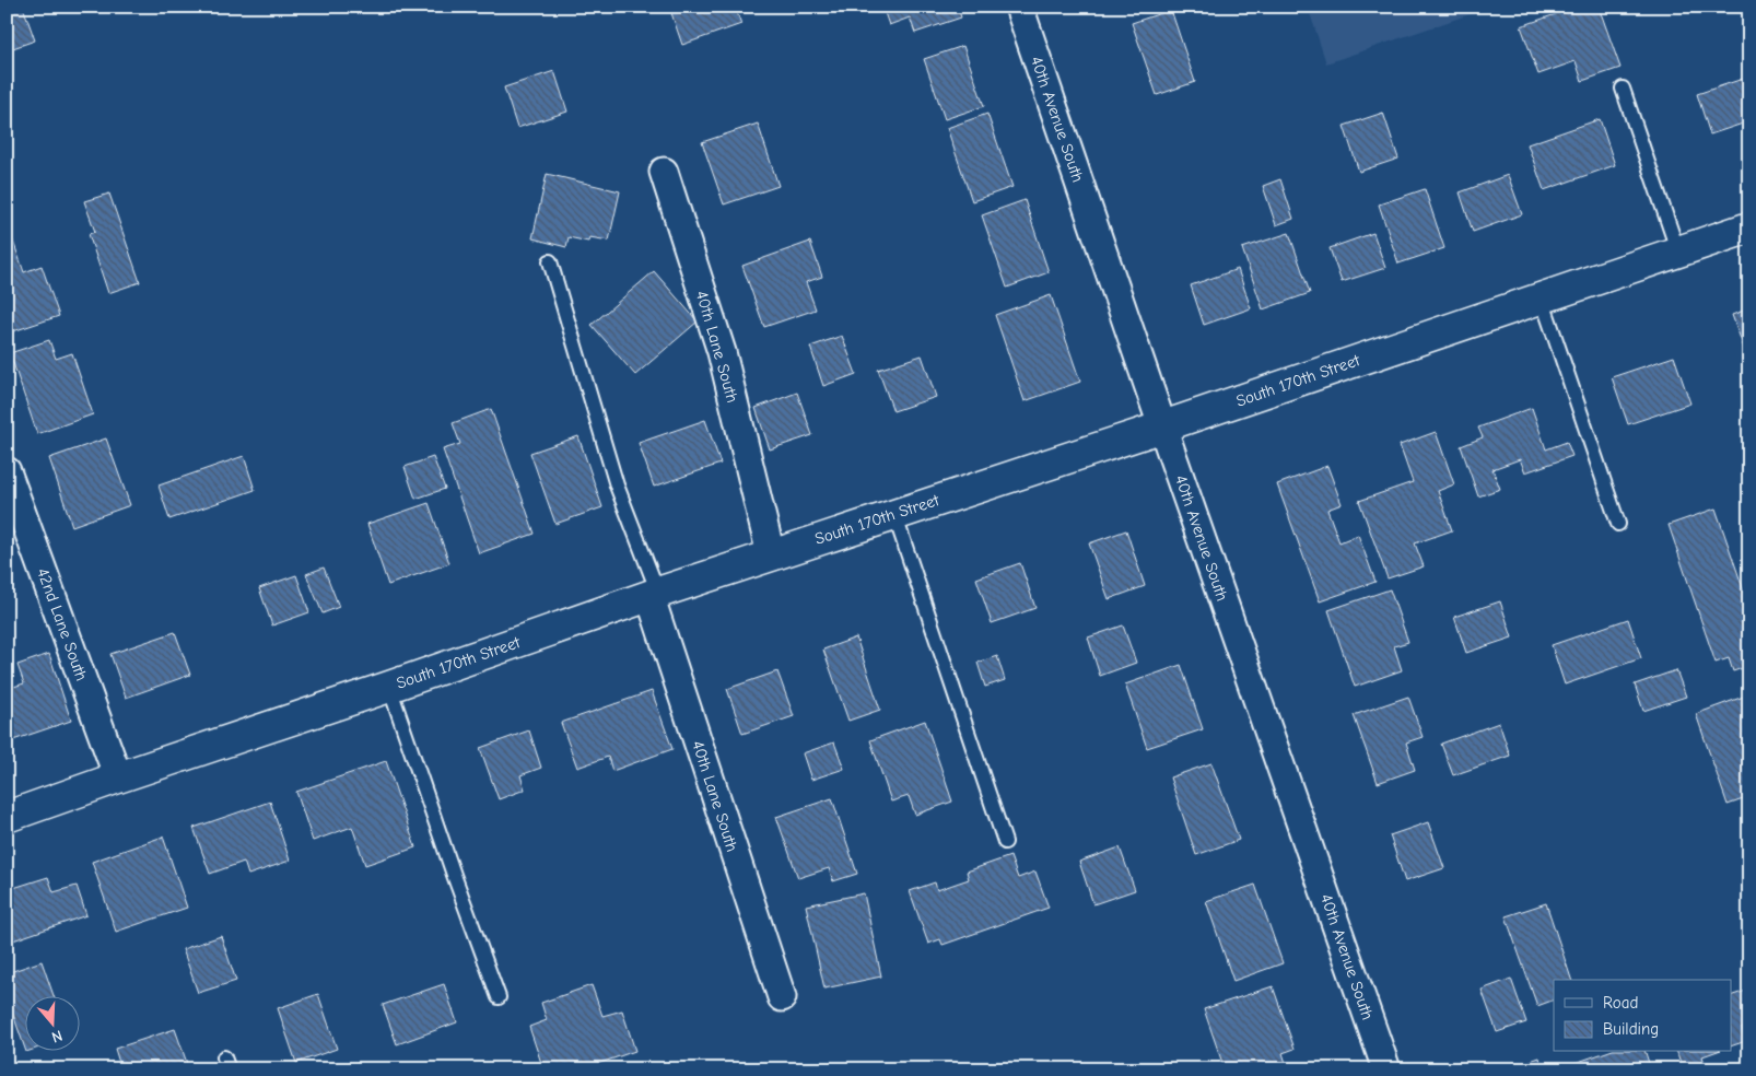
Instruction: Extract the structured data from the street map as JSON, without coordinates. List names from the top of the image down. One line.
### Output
{"streets":{"street":["40th Avenue South","40th Lane South","South 170th Street","42nd Lane South"]},"crossings":[["40th Avenue South","South 170th Street"],["40th Lane South","South 170th Street"],["South 170th Street","42nd Lane South"]],"legend":["Road","Building"],"north":"bottom"}
